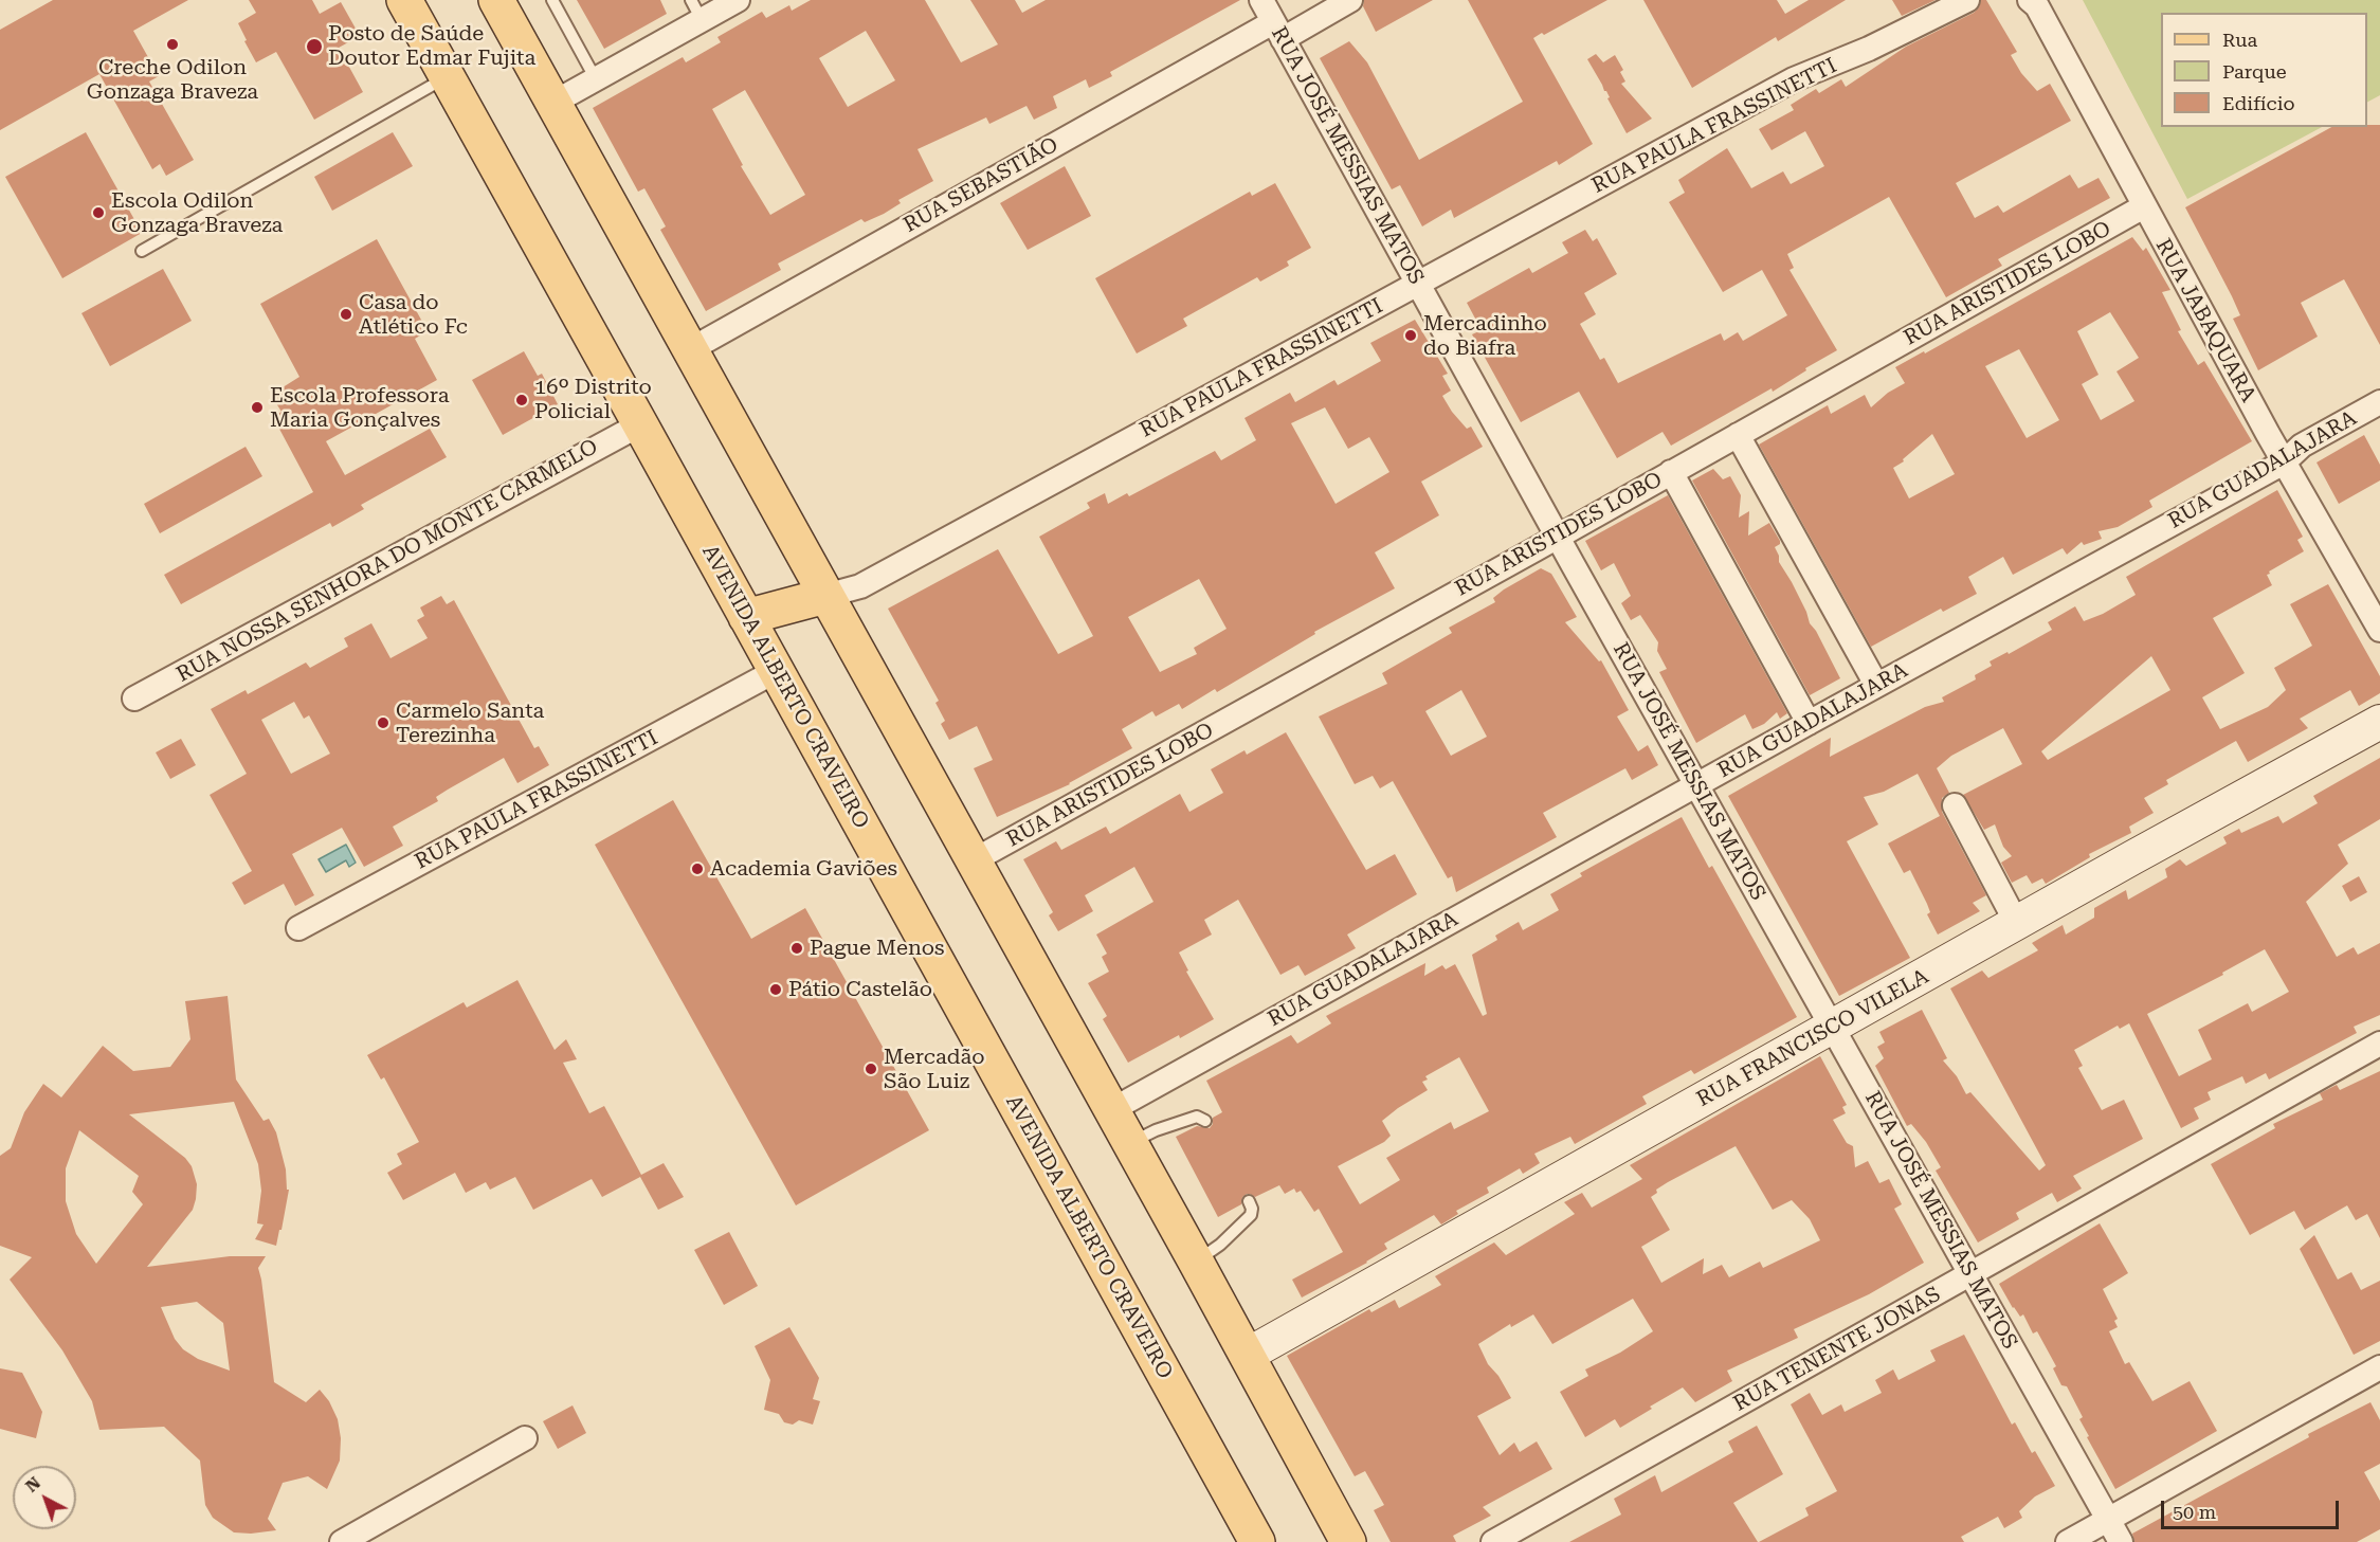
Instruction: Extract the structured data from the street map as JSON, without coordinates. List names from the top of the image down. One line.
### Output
{"streets":{"main road":["AVENIDA ALBERTO CRAVEIRO"],"street":["RUA PAULA FRASSINETTI","RUA JOSÉ MESSIAS MATOS","RUA SEBASTIÃO","RUA ARISTIDES LOBO","RUA JABAQUARA","RUA GUADALAJARA","RUA NOSSA SENHORA DO MONTE CARMELO","RUA FRANCISCO VILELA","RUA TENENTE JONAS"]},"crossings":[["RUA PAULA FRASSINETTI","RUA JOSÉ MESSIAS MATOS"],["RUA PAULA FRASSINETTI","AVENIDA ALBERTO CRAVEIRO"],["RUA JOSÉ MESSIAS MATOS","RUA SEBASTIÃO"],["RUA JOSÉ MESSIAS MATOS","RUA ARISTIDES LOBO"],["RUA JOSÉ MESSIAS MATOS","RUA GUADALAJARA"],["RUA JOSÉ MESSIAS MATOS","RUA FRANCISCO VILELA"],["RUA JOSÉ MESSIAS MATOS","RUA TENENTE JONAS"],["RUA ARISTIDES LOBO","RUA JABAQUARA"],["RUA JABAQUARA","RUA GUADALAJARA"],["RUA NOSSA SENHORA DO MONTE CARMELO","AVENIDA ALBERTO CRAVEIRO"]],"places":["Creche Odilon Gonzaga Braveza","Posto de Saúde Doutor Edmar Fujita","Escola Odilon Gonzaga Braveza","Casa do Atlético Fc","Mercadinho do Biafra","16º Distrito Policial","Escola Professora Maria Gonçalves","Carmelo Santa Terezinha","Academia Gaviões","Pague Menos","Pátio Castelão","Mercadão São Luiz"],"legend":["Rua","Parque","Edifício"],"scale_bar":"50 m","north":"top left"}
